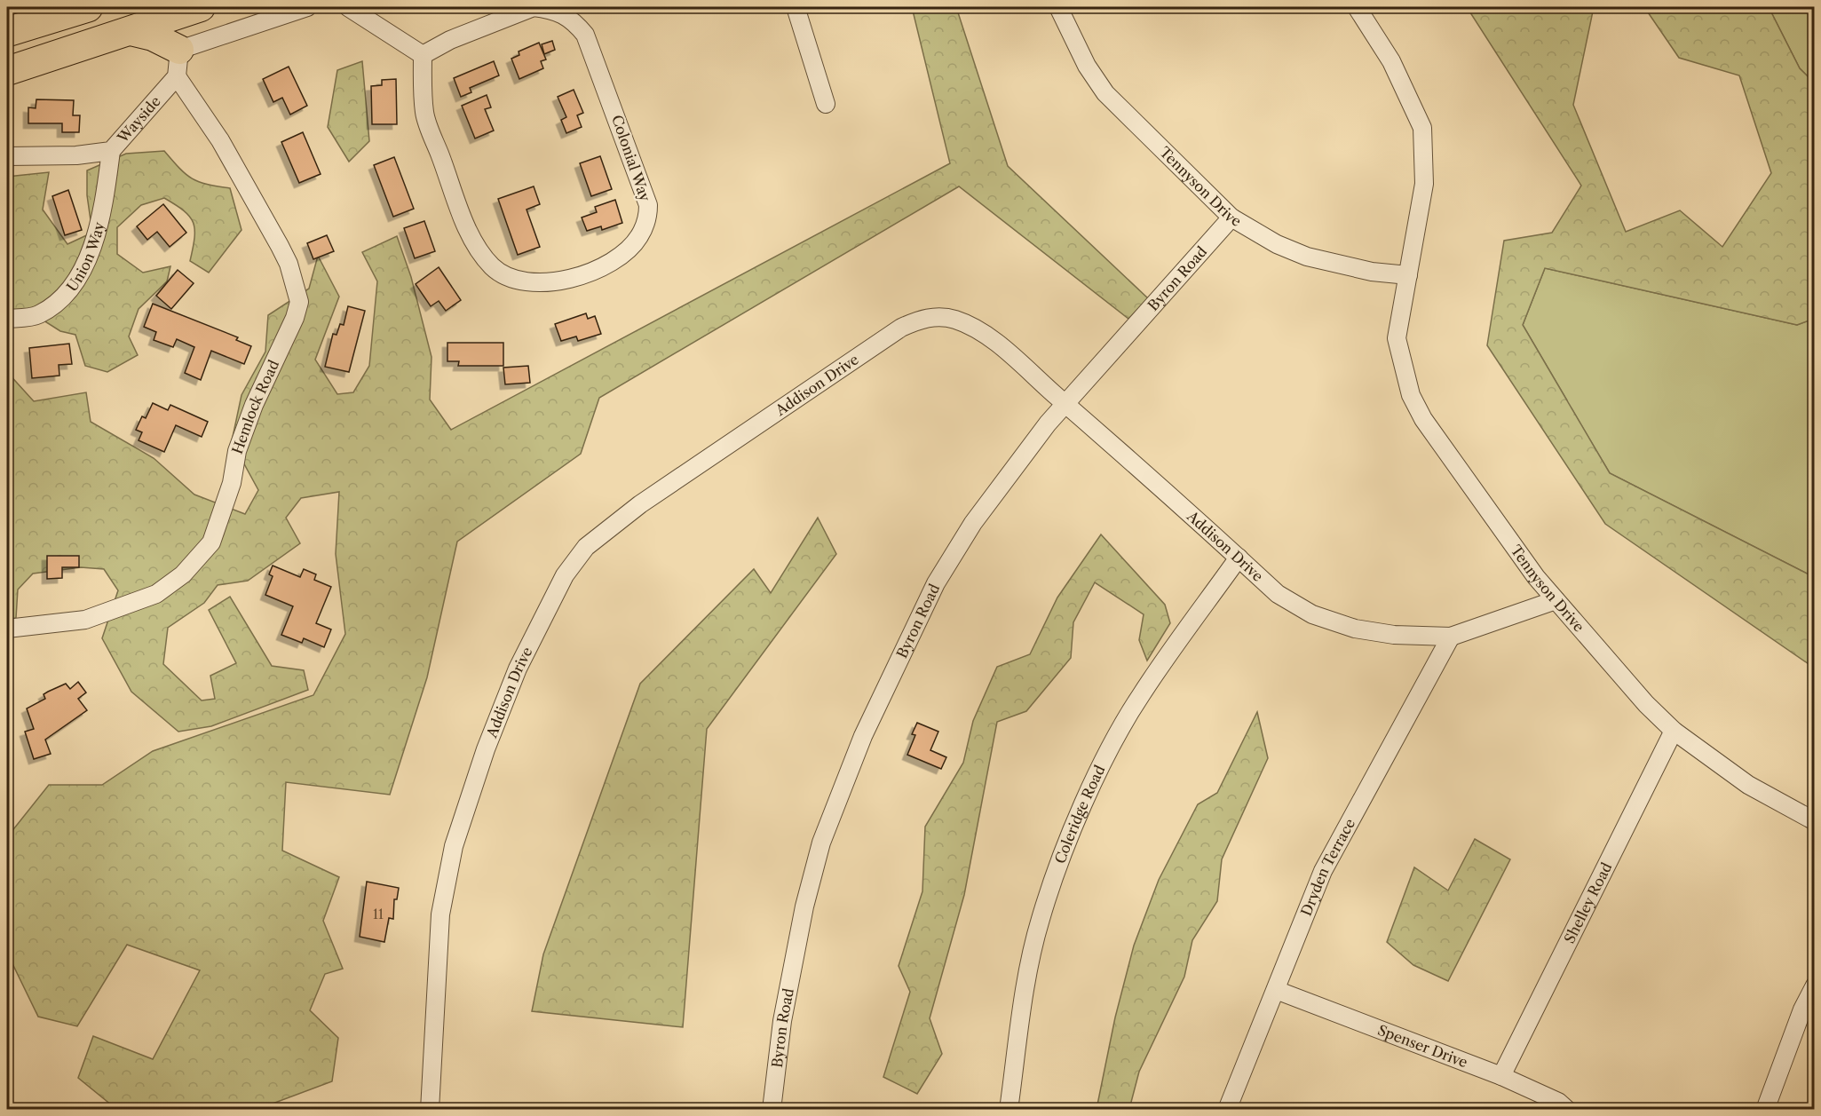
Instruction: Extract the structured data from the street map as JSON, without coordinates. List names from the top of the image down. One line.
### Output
{"streets":{"street":["Wayside","Colonial Way","Tennyson Drive","Union Way","Byron Road","Addison Drive","Hemlock Road","Coleridge Road","Dryden Terrace","Shelley Road","Spenser Drive"]},"crossings":[["Wayside","Union Way"],["Wayside","Hemlock Road"],["Tennyson Drive","Byron Road"],["Tennyson Drive","Addison Drive"],["Tennyson Drive","Shelley Road"],["Byron Road","Addison Drive"],["Addison Drive","Coleridge Road"],["Addison Drive","Dryden Terrace"],["Dryden Terrace","Spenser Drive"],["Shelley Road","Spenser Drive"]],"house_numbers":["11"]}
